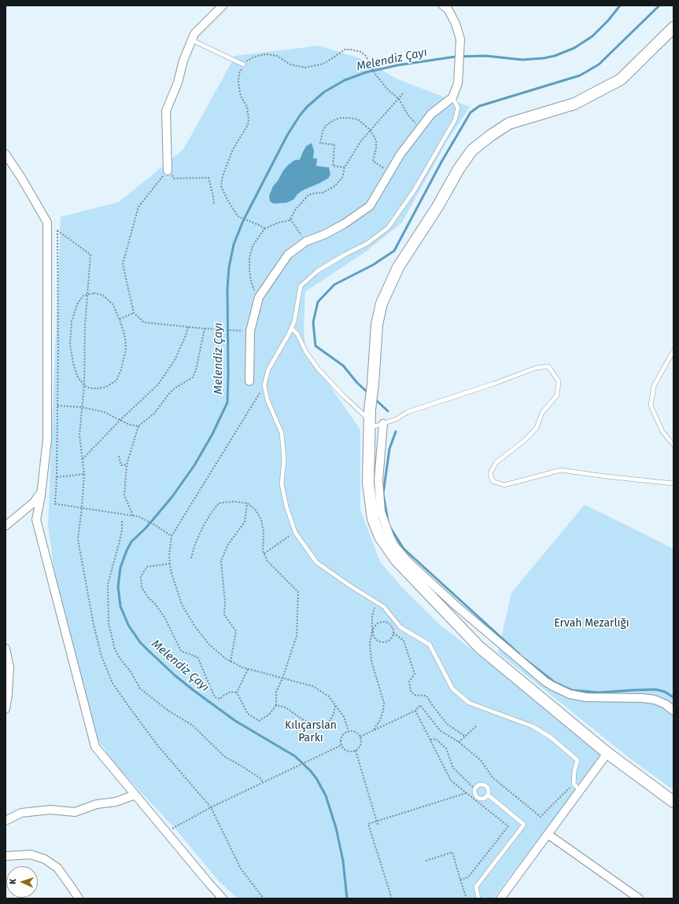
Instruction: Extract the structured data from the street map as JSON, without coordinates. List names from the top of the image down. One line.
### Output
{"water":["Melendiz Çayı"],"parks":["Ervah Mezarlığı","Kılıçarslan Parkı"],"north":"left"}
